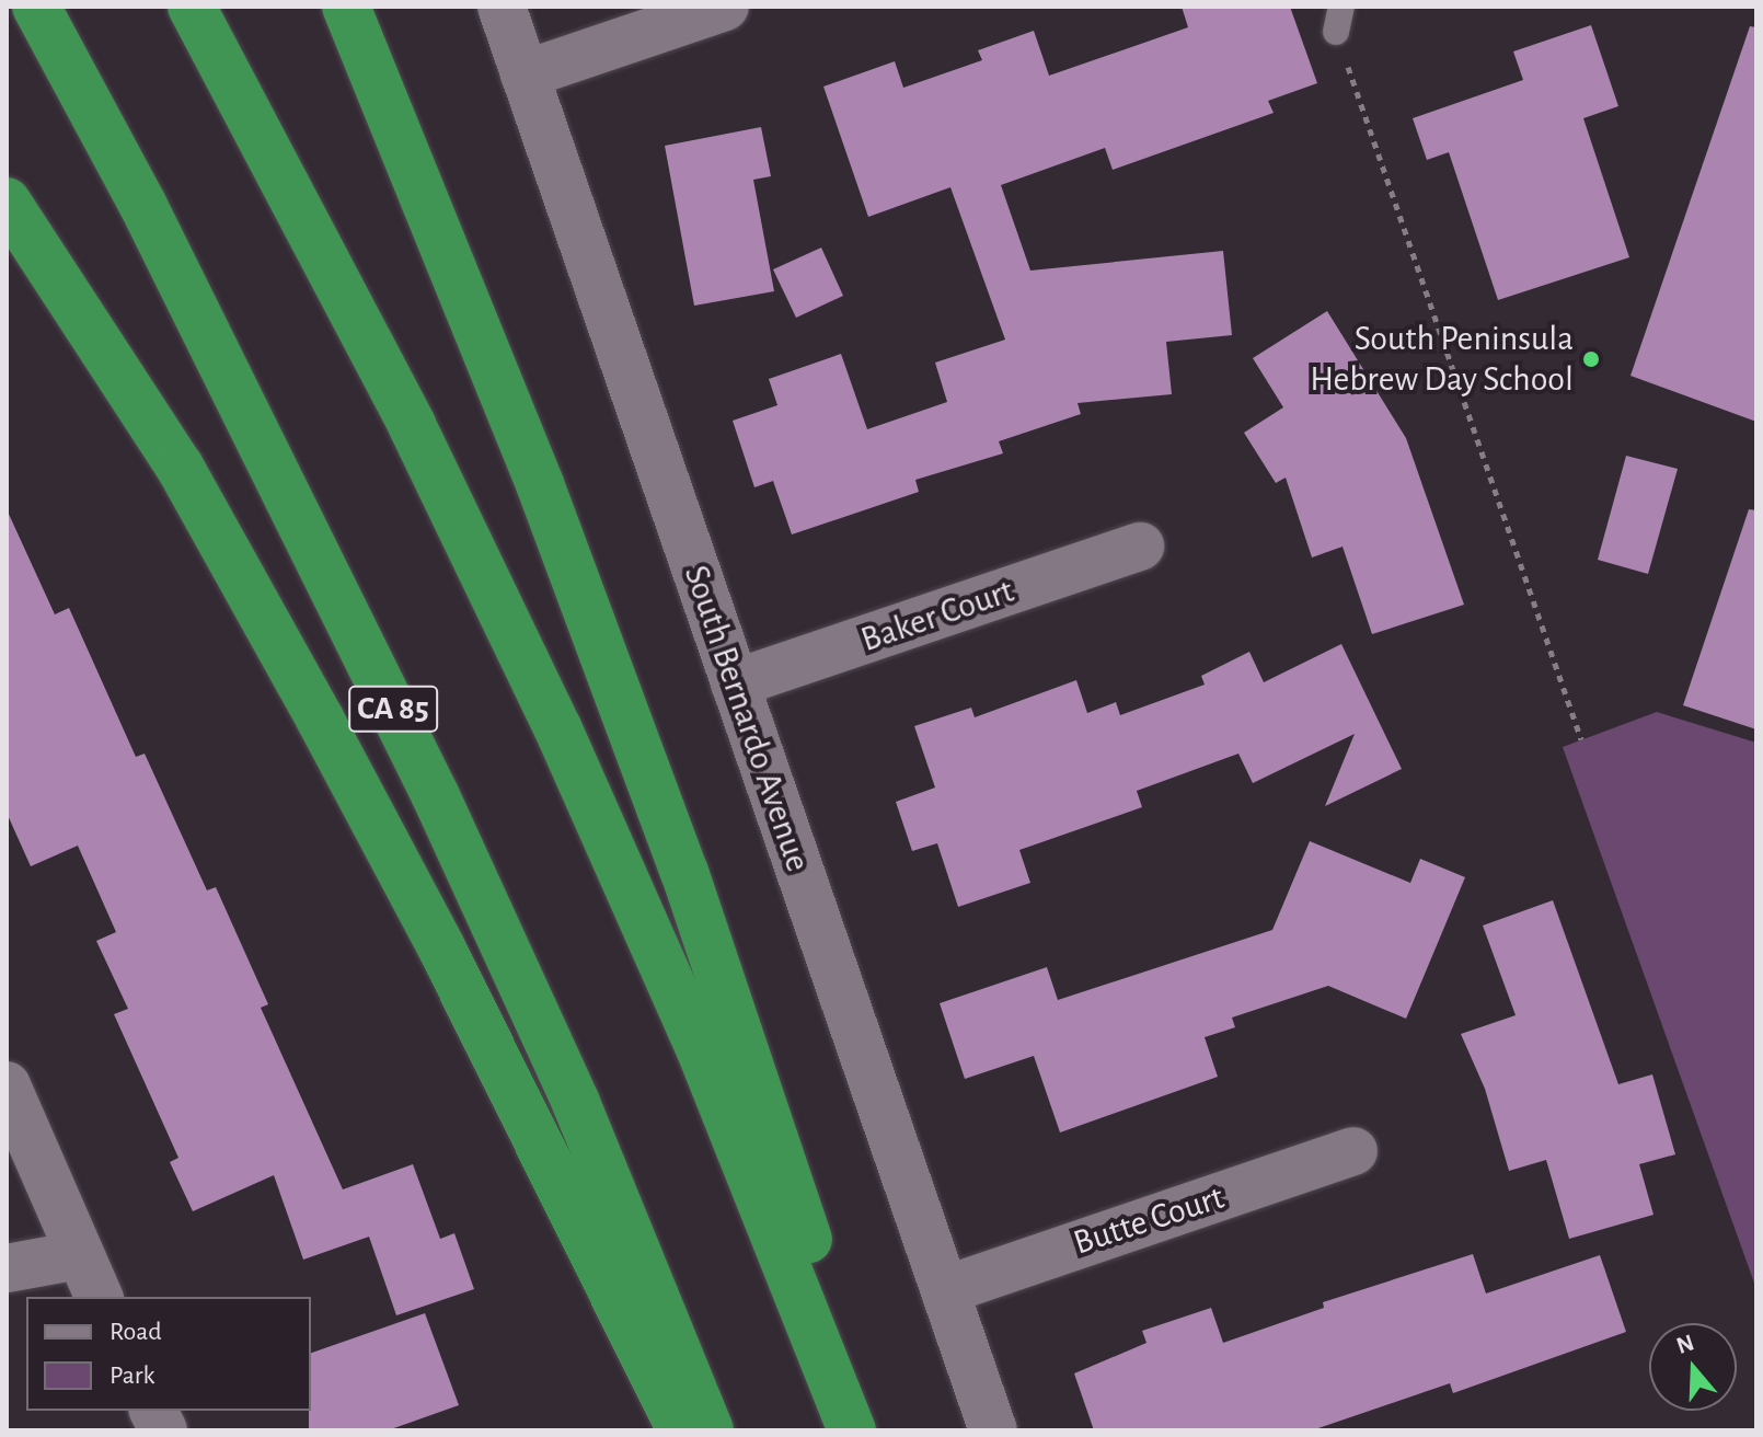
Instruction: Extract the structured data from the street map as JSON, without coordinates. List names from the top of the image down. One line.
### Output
{"streets":{"highway":["CA 85"],"street":["Baker Court","South Bernardo Avenue","Butte Court"]},"crossings":[["Baker Court","South Bernardo Avenue"],["South Bernardo Avenue","Butte Court"]],"places":["South Peninsula Hebrew Day School"],"legend":["Road","Park"],"north":"top"}
